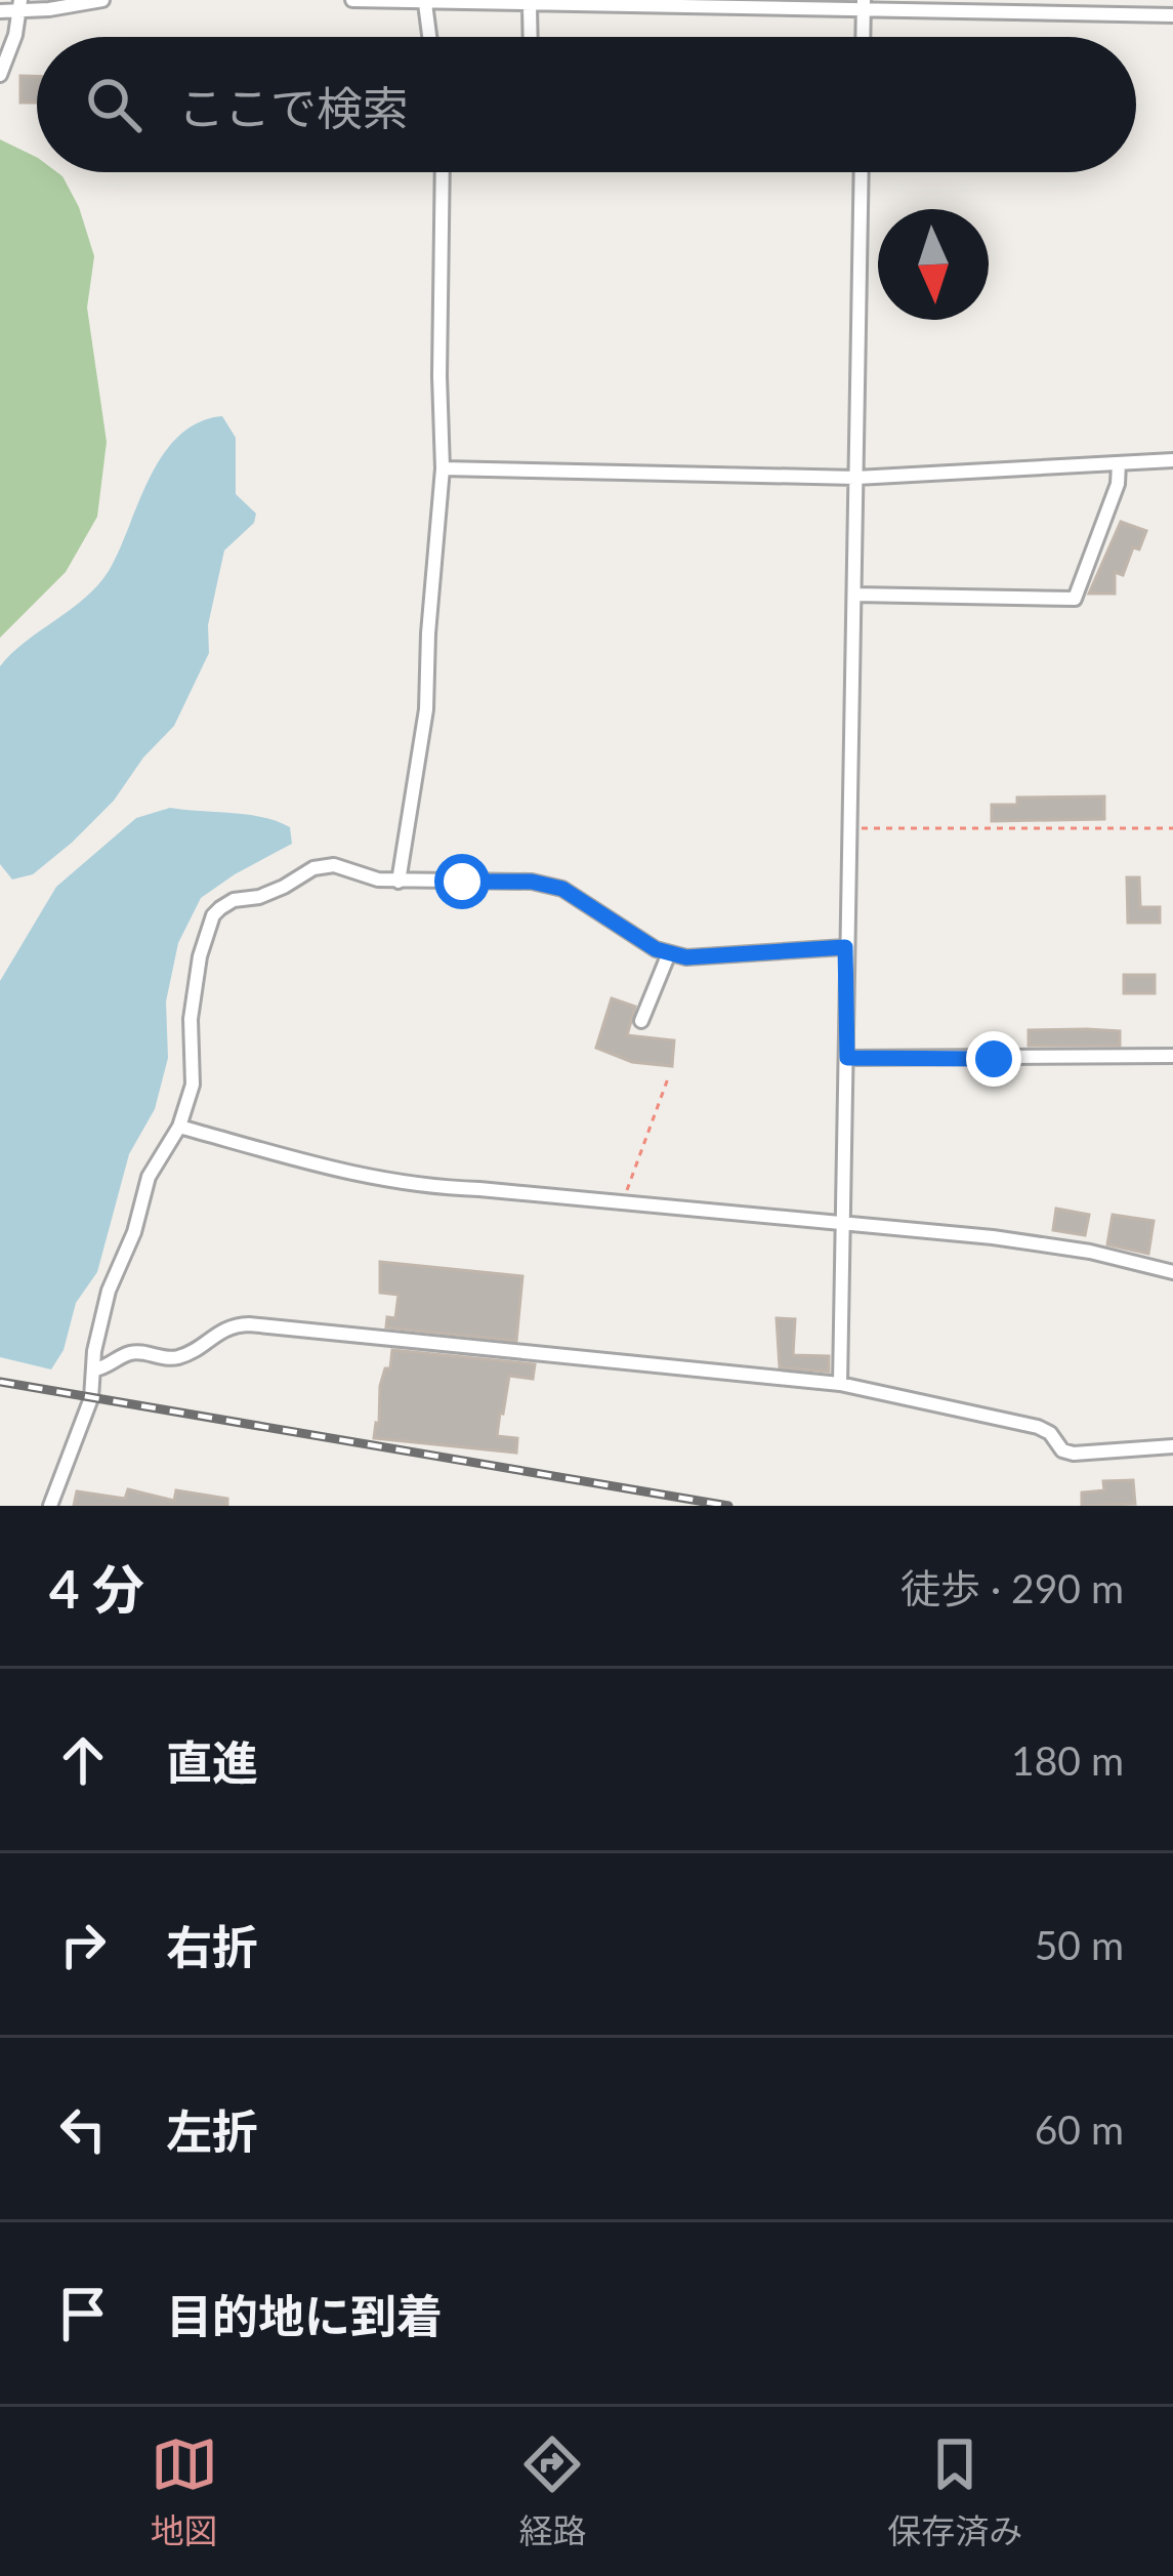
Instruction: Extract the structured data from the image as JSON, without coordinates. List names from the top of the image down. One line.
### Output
{"north":"bottom","page":{"search":"ここで検索","heading":["4 分","徒歩 · 290 m"],"list":[["直進","180 m"],["右折","50 m"],["左折","60 m"],"目的地に到着"],"nav":["地図","経路","保存済み"]}}
